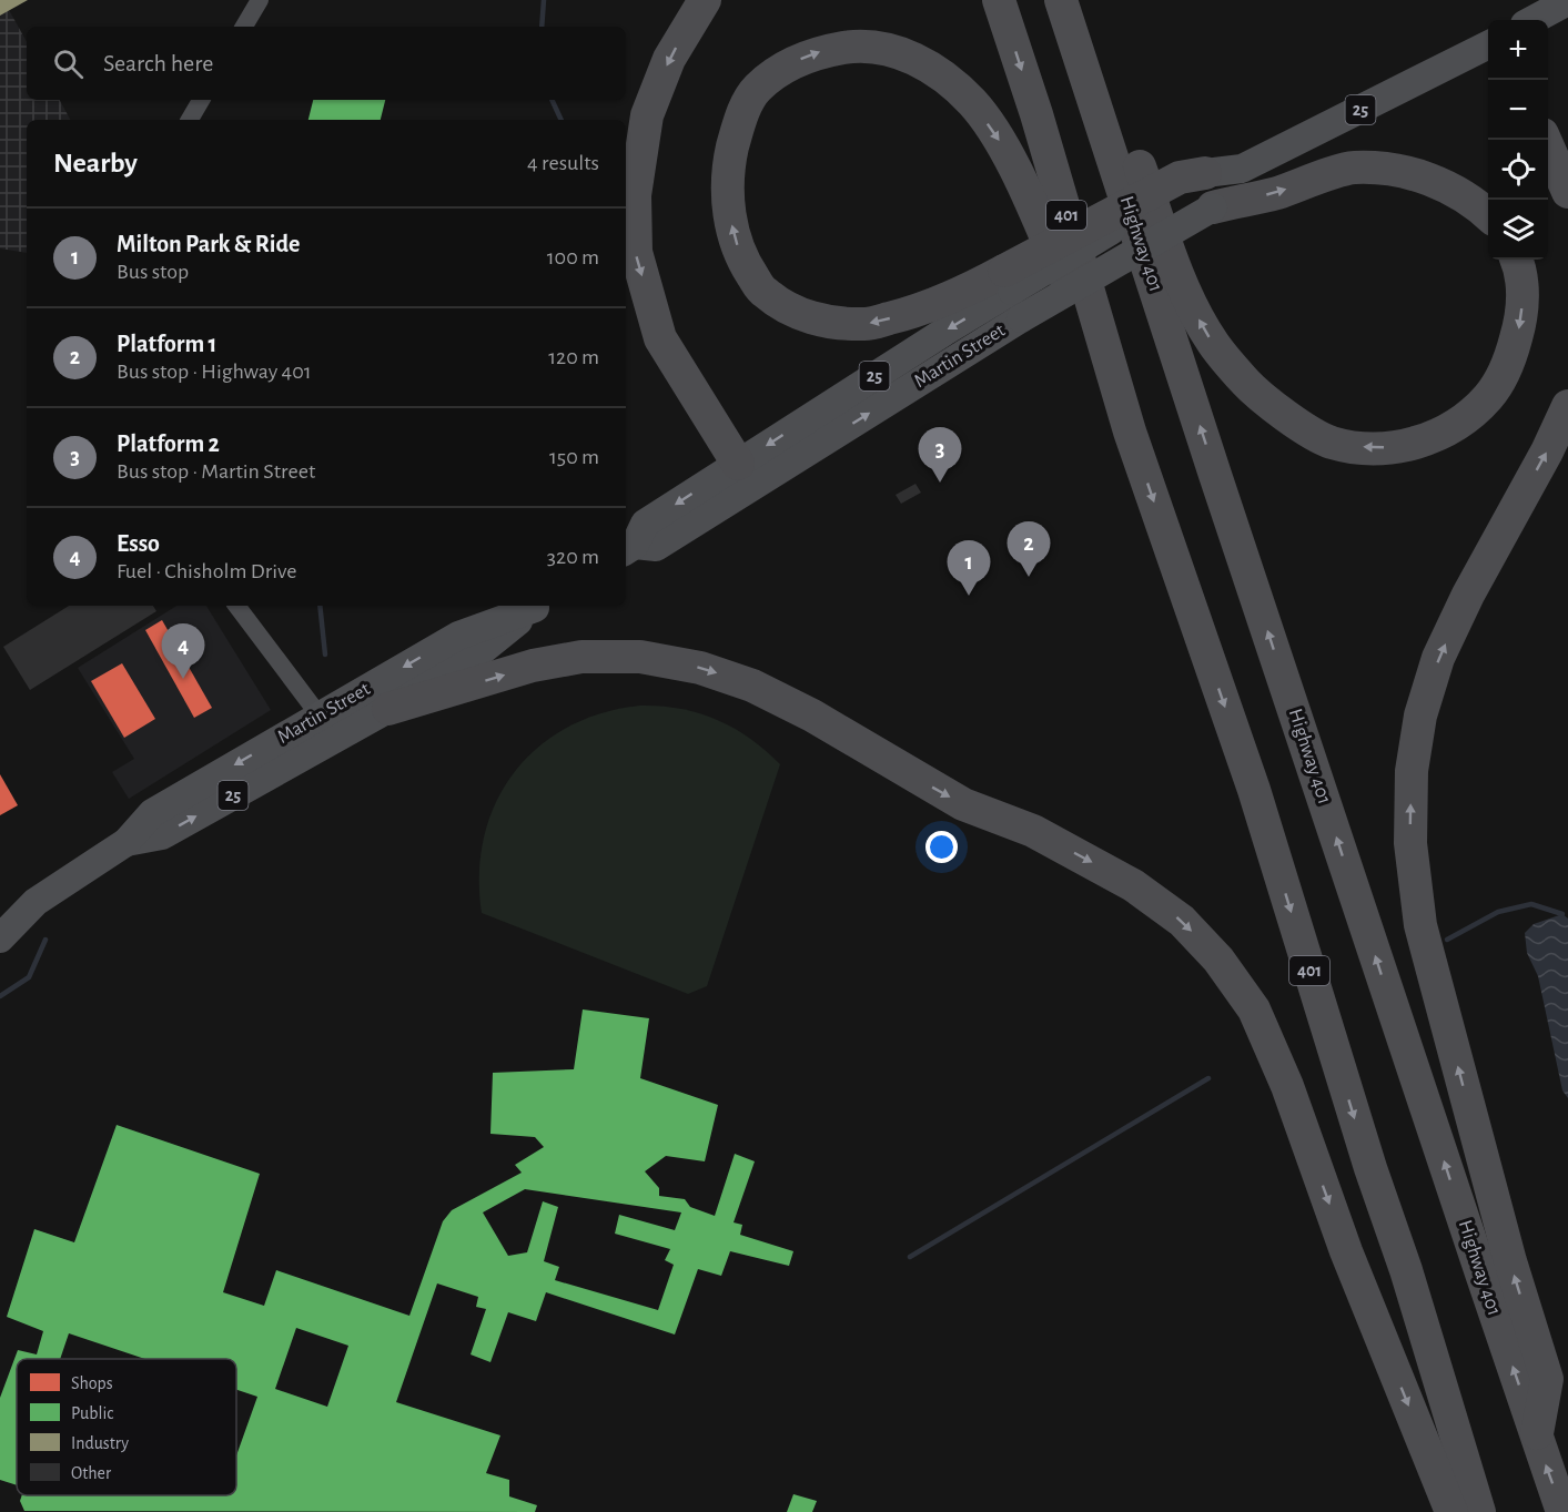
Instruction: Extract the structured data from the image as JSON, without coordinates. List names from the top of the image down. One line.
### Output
{"streets":{"highway":["401","Highway 401"],"main road":["25","Martin Street"]},"crossings":[["25","Martin Street"]],"legend":["Shops","Public","Industry","Other"],"page":{"map_buttons":["+","−"],"search":"Search here","heading":["Nearby","4 results"],"list":[{"mark":"1","name":"Milton Park & Ride","note":"Bus stop","value":"100 m"},{"mark":"2","name":"Platform 1","note":"Bus stop · Highway 401","value":"120 m"},{"mark":"3","name":"Platform 2","note":"Bus stop · Martin Street","value":"150 m"},{"mark":"4","name":"Esso","note":"Fuel · Chisholm Drive","value":"320 m"}],"pins":["3","2","1","4"]}}
